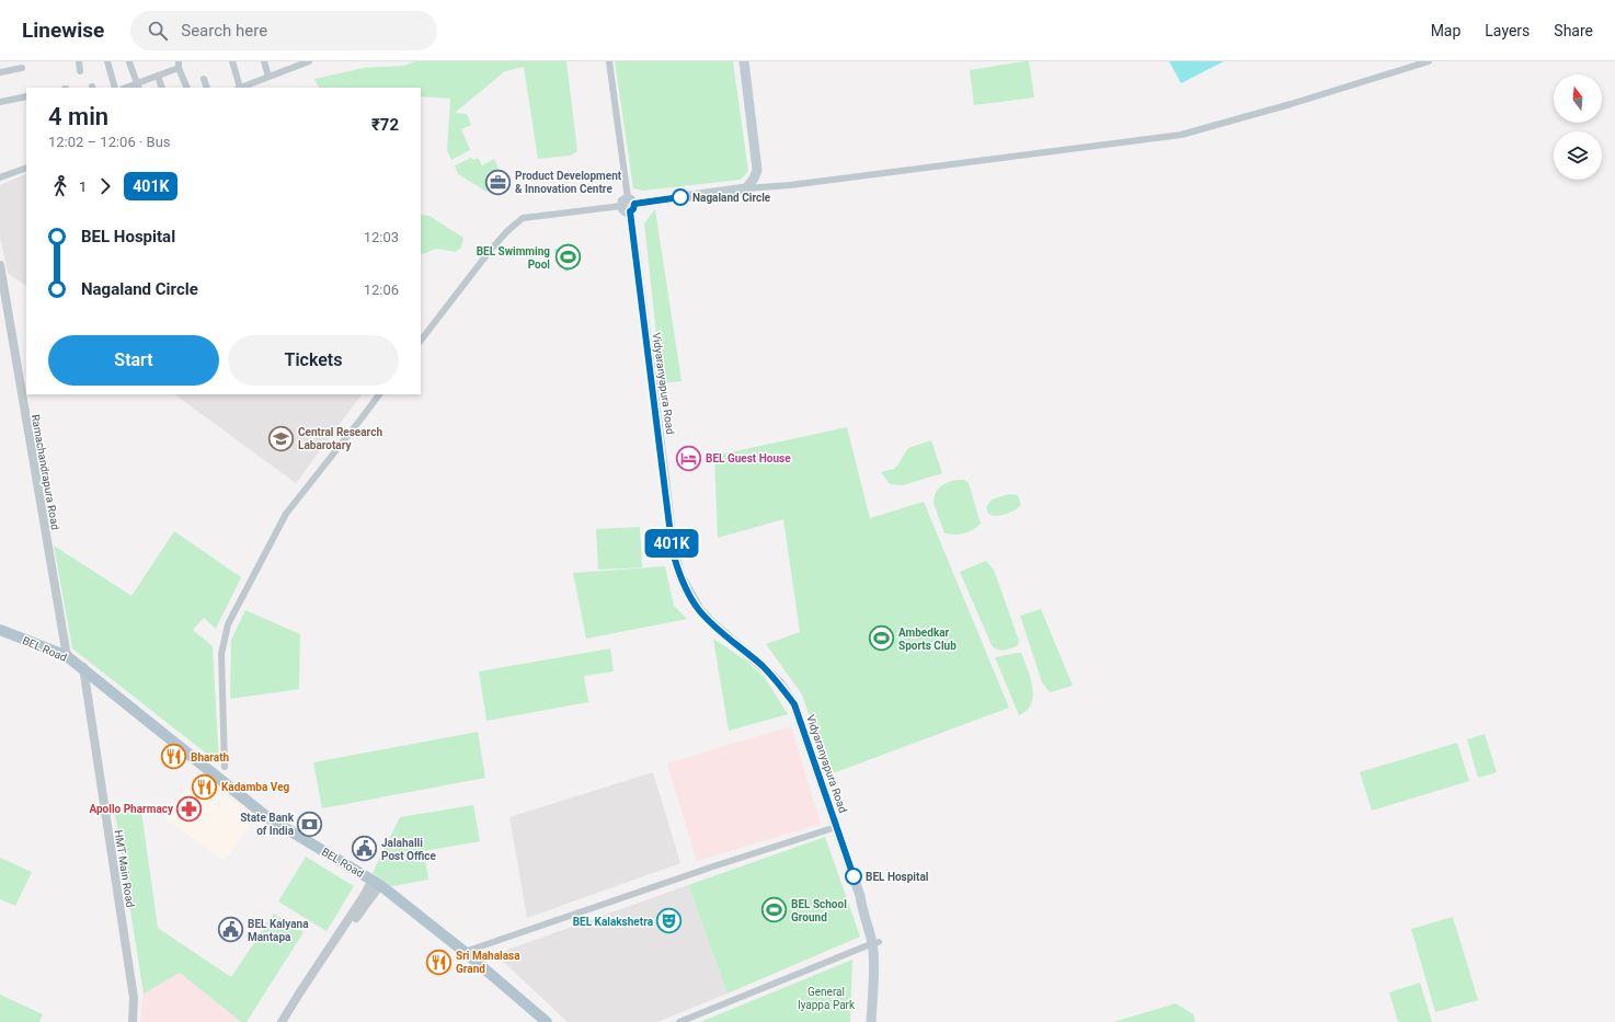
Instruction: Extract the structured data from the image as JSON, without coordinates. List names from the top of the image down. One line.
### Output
{"streets":{"main road":["Vidyaranyapura Road","BEL Road"],"street":["Ramachandrapura Road","HMT Main Road"]},"crossings":[["Ramachandrapura Road","BEL Road"],["BEL Road","HMT Main Road"]],"parks":["General Iyappa Park"],"places":{"office":["Product Development & Innovation Centre"],"other":["Nagaland Circle","BEL Hospital"],"sports":["BEL Swimming Pool","Ambedkar Sports Club","BEL School Ground"],"school or university":["Central Research Labarotary"],"hotel":["BEL Guest House"],"restaurant":["Bharath","Kadamba Veg","Sri Mahalasa Grand"],"pharmacy":["Apollo Pharmacy"],"bank":["State Bank of India"],"public building":["Jalahalli Post Office","BEL Kalyana Mantapa"],"theatre":["BEL Kalakshetra"]},"lines":["bus line 401K"],"north":"top","page":{"header":"Linewise","search":"Search here","nav":["Map","Layers","Share"],"on_map":"401K","heading":["4 min","12:02 – 12:06 · Bus","₹72"],"legs":["1","401K"],"list":[{"name":"BEL Hospital","value":"12:03"},{"name":"Nagaland Circle","value":"12:06"}],"buttons":["Start","Tickets"]}}
